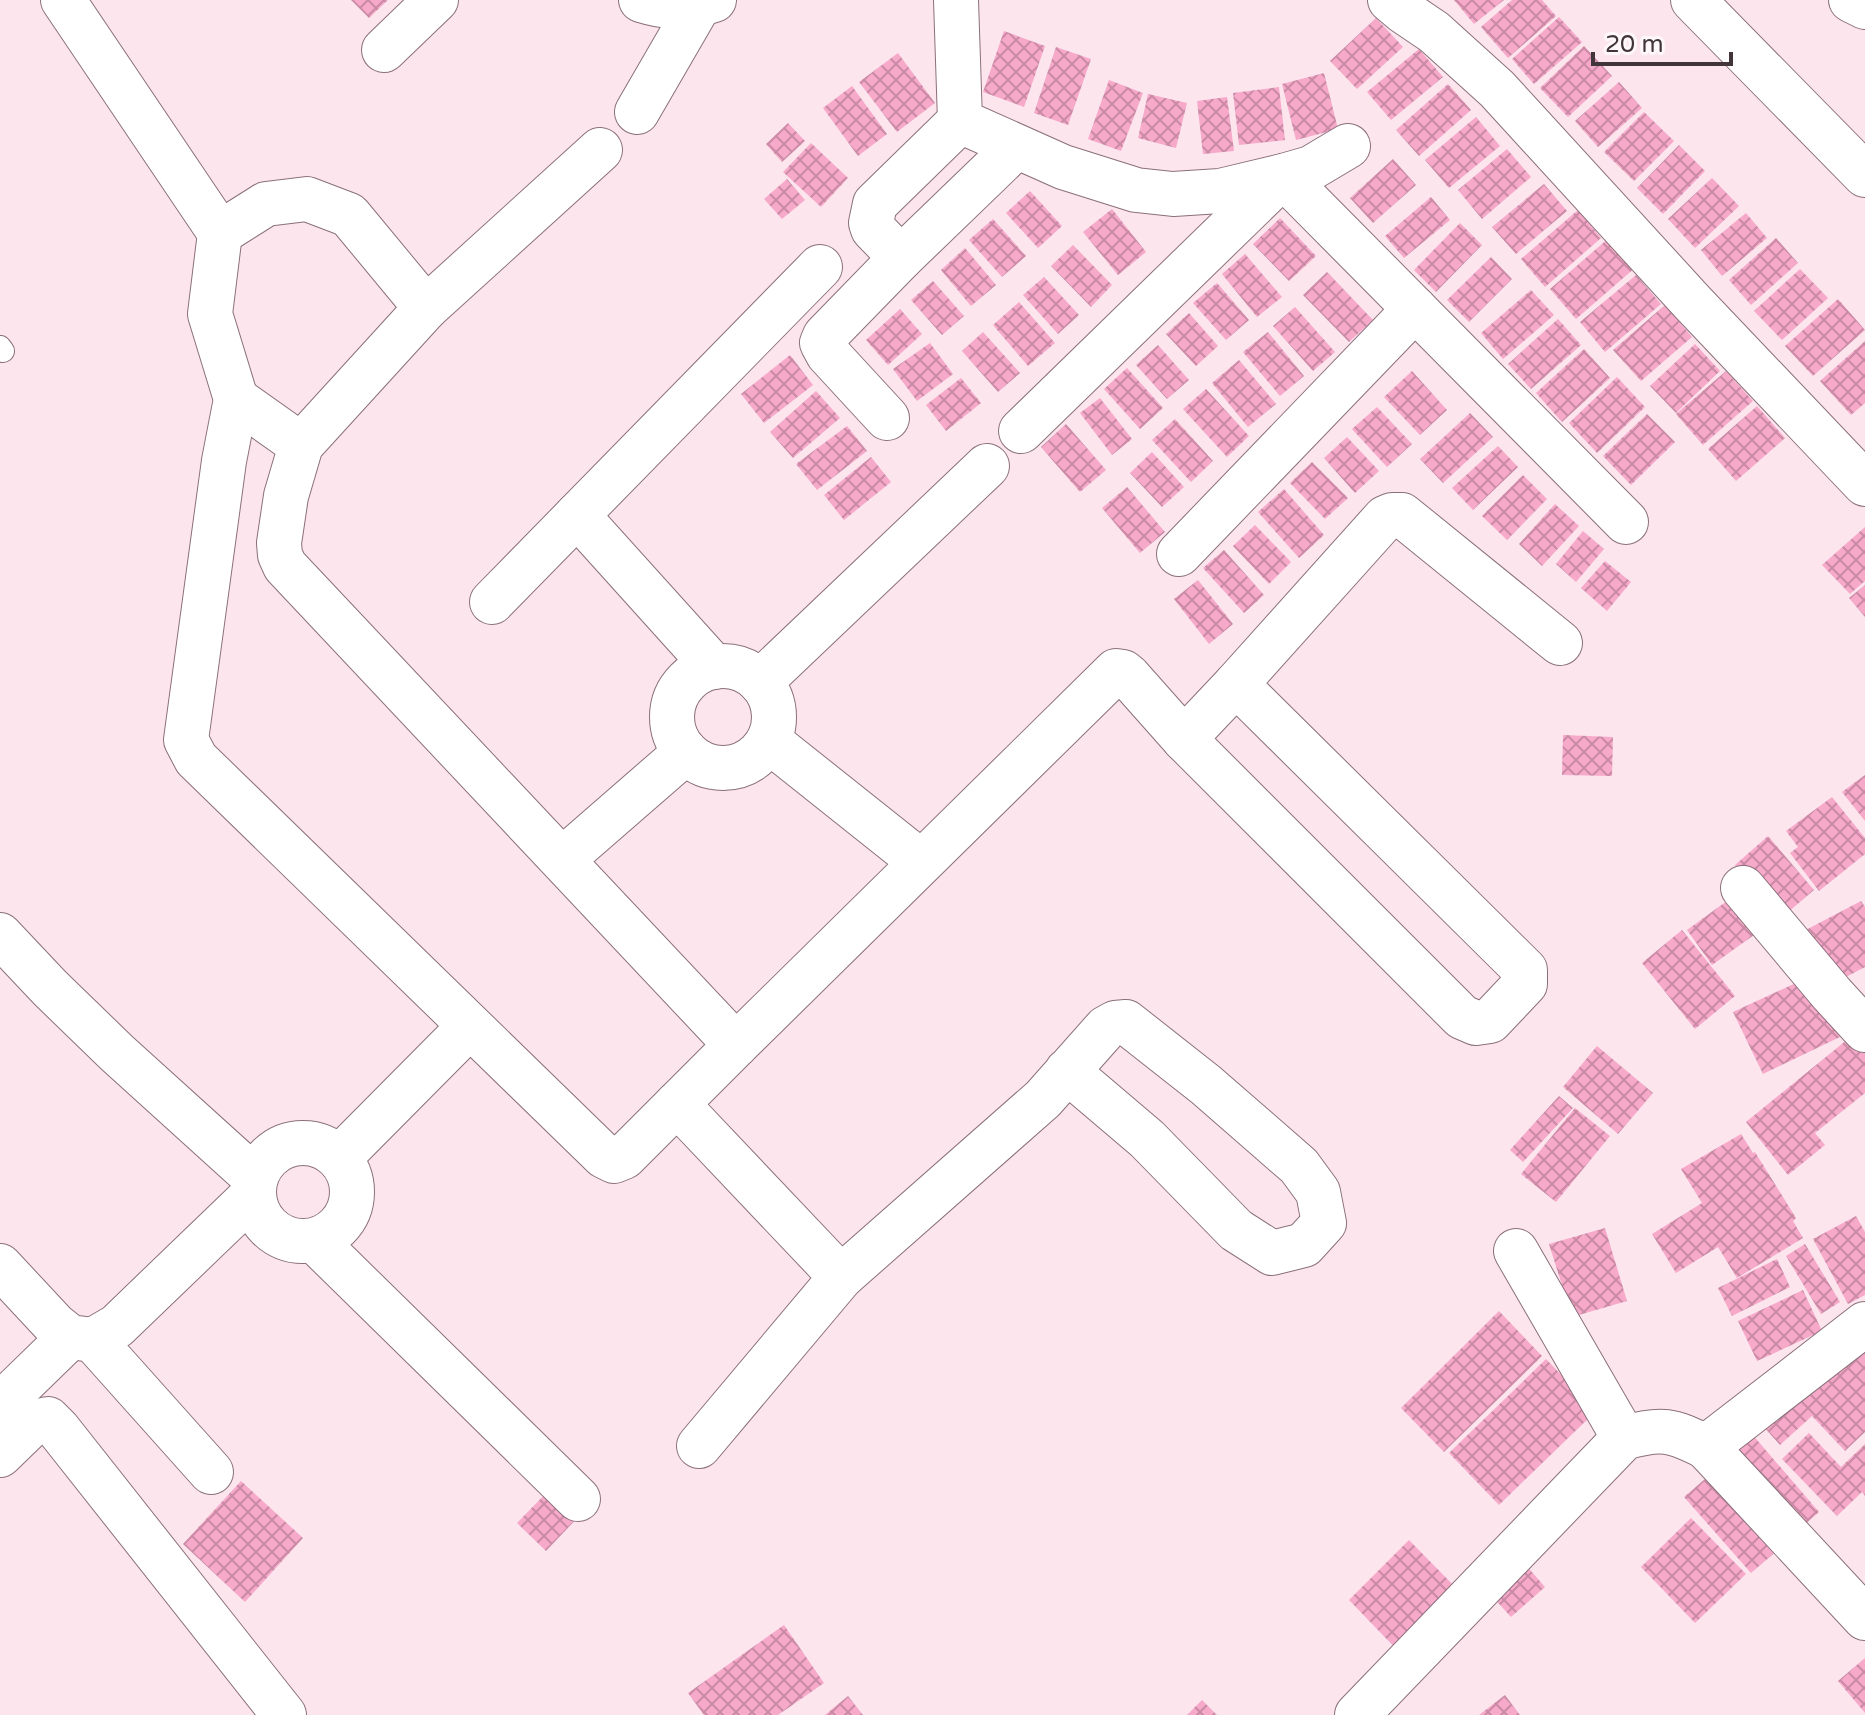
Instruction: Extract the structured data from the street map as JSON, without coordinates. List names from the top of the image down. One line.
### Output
{"scale_bar":"20 m"}
